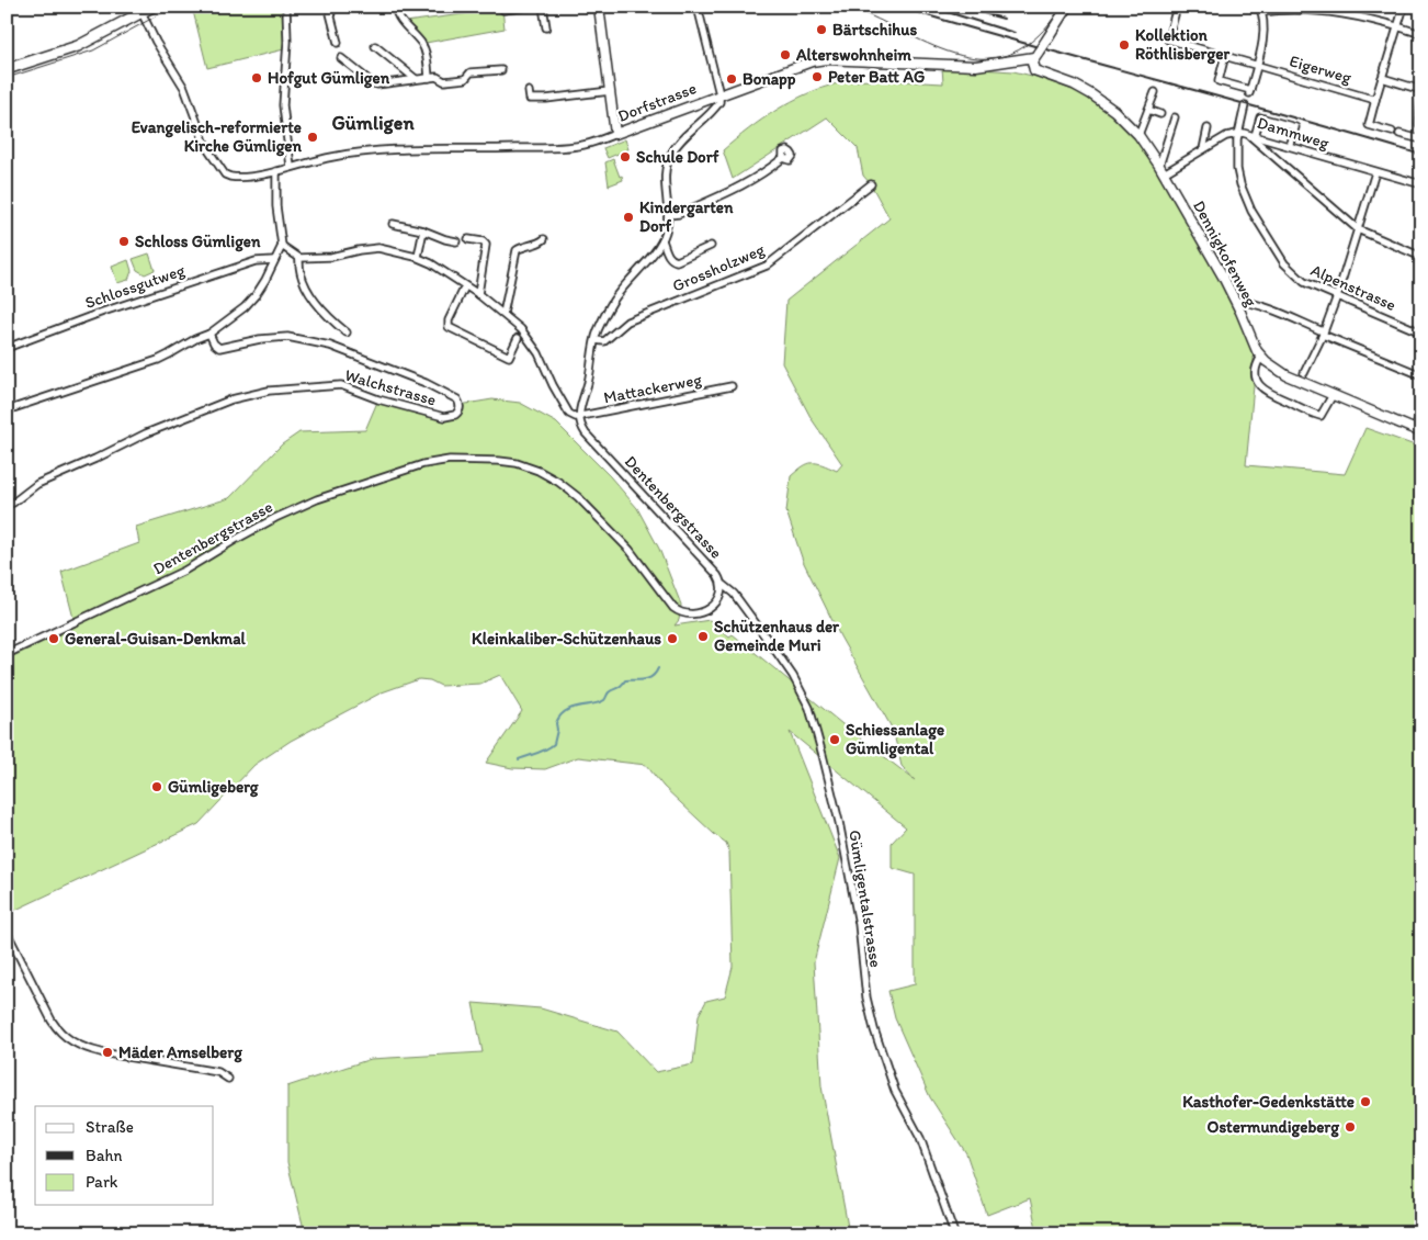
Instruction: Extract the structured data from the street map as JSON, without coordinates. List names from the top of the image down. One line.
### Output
{"streets":{"street":["Eigerweg","Dorfstrasse","Dammweg","Dennigkofenweg","Grossholzweg","Schlossgutweg","Alpenstrasse","Walchstrasse","Mattackerweg","Dentenbergstrasse","Gümligentalstrasse"]},"crossings":[["Dorfstrasse","Dennigkofenweg"],["Dammweg","Dennigkofenweg"],["Dammweg","Alpenstrasse"],["Mattackerweg","Dentenbergstrasse"],["Dentenbergstrasse","Gümligentalstrasse"]],"districts":["Gümligen"],"places":["Bärtschihus","Kollektion Röthlisberger","Alterswohnheim","Peter Batt AG","Hofgut Gümligen","Bonapp","Evangelisch-reformierte Kirche Gümligen","Schule Dorf","Kindergarten Dorf","Schloss Gümligen","Schützenhaus der Gemeinde Muri","General-Guisan-Denkmal","Kleinkaliber-Schützenhaus","Schiessanlage Gümligental","Gümligeberg","Mäder Amselberg","Kasthofer-Gedenkstätte","Ostermundigeberg"],"legend":["Straße","Bahn","Park"]}
